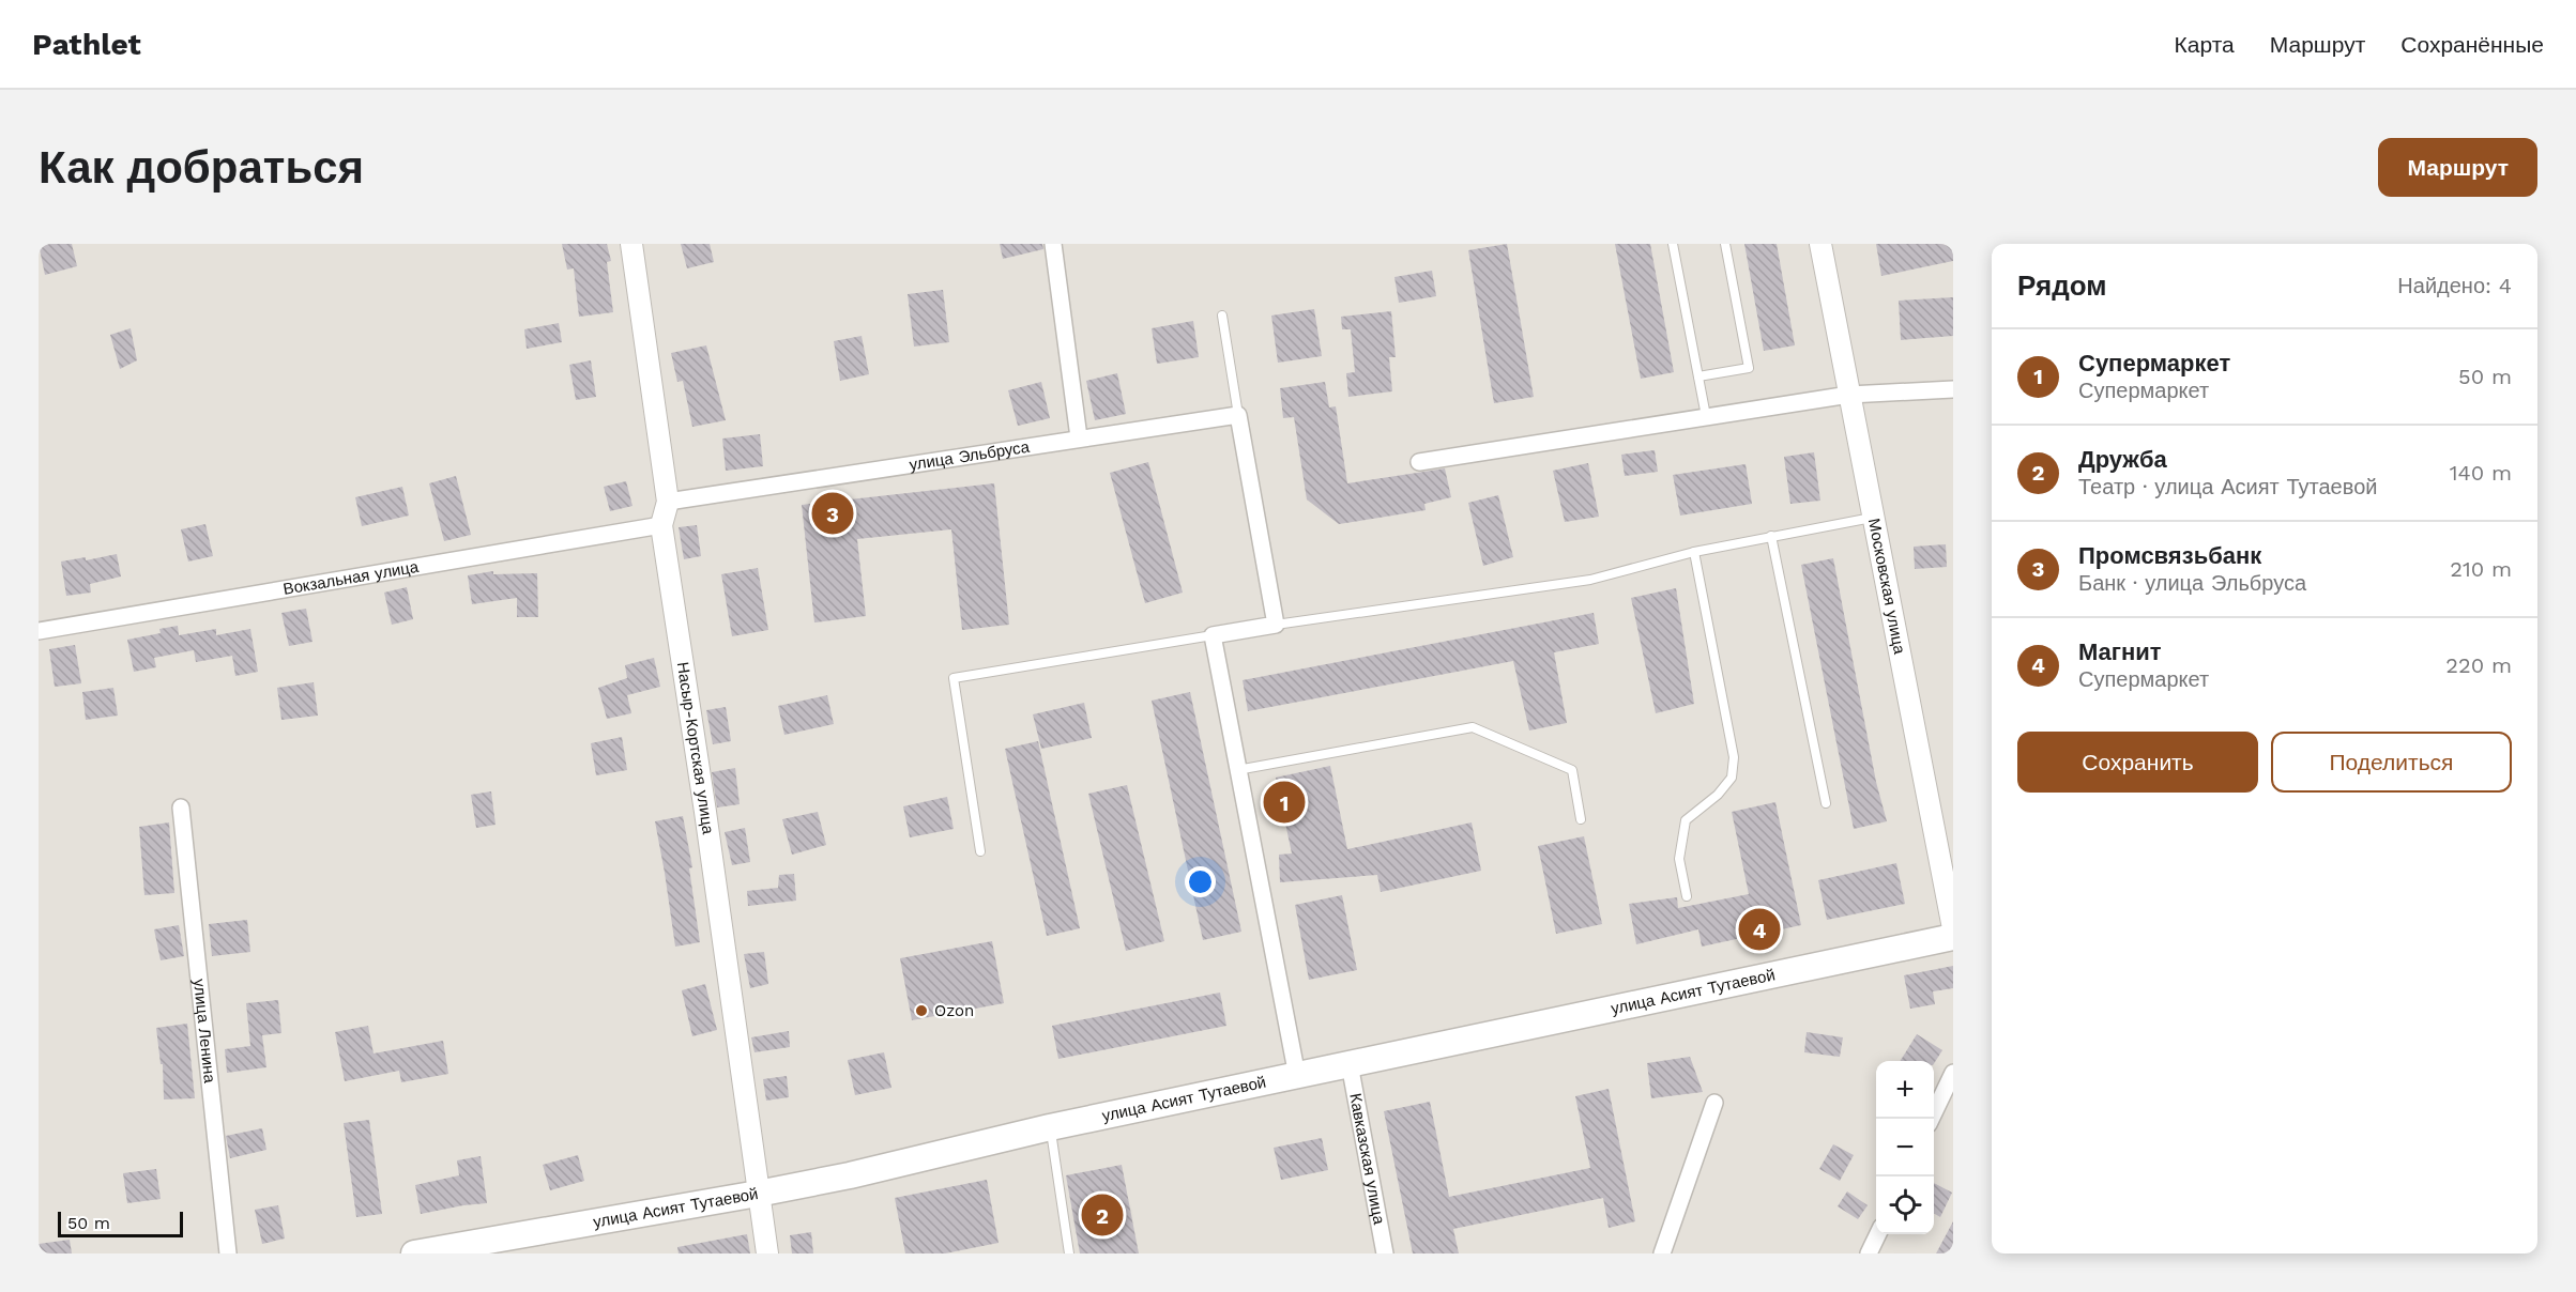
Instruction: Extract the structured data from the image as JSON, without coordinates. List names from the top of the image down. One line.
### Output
{"streets":{"main road":["улица Асият Тутаевой"],"street":["улица Эльбруса","Вокзальная улица","Московская улица","Насыр-Кортская улица","улица Ленина","Кавказская улица"]},"crossings":[["улица Эльбруса","Насыр-Кортская улица"],["Вокзальная улица","Насыр-Кортская улица"],["Насыр-Кортская улица","улица Асият Тутаевой"],["улица Асият Тутаевой","Кавказская улица"]],"places":["Ozon"],"scale_bar":"50 m","page":{"header":"Pathlet","nav":["Карта","Маршрут","Сохранённые"],"buttons":["Маршрут",["Сохранить","Поделиться"]],"title":"Как добраться","heading":["Рядом","Найдено: 4"],"list":[{"mark":"1","name":"Супермаркет","note":"Супермаркет","value":"50 m"},{"mark":"2","name":"Дружба","note":"Театр · улица Асият Тутаевой","value":"140 m"},{"mark":"3","name":"Промсвязьбанк","note":"Банк · улица Эльбруса","value":"210 m"},{"mark":"4","name":"Магнит","note":"Супермаркет","value":"220 m"}],"pins":["3","1","4","2"],"map_buttons":["+","−"],"scale":"50 m"}}
